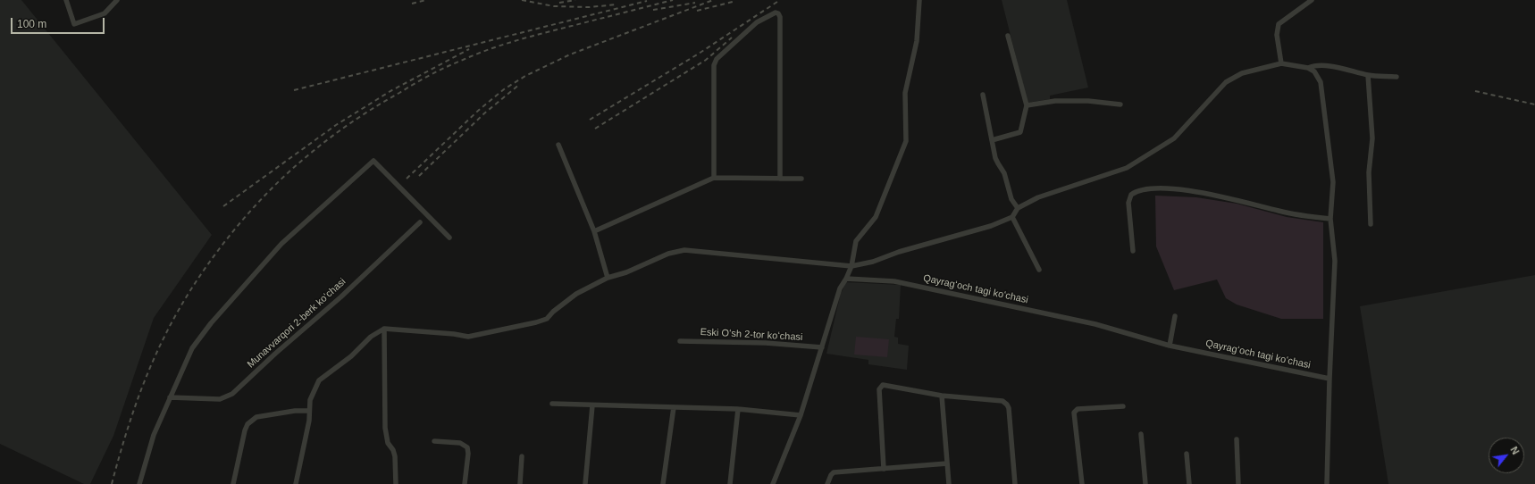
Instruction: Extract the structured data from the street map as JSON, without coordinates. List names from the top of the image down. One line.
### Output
{"streets":{"street":["Qayragʻoch tagi koʻchasi","Munavvarqori 2-berk koʻchasi","Eski Oʻsh 2-tor koʻchasi"]},"scale_bar":"100 m","north":"top right"}
